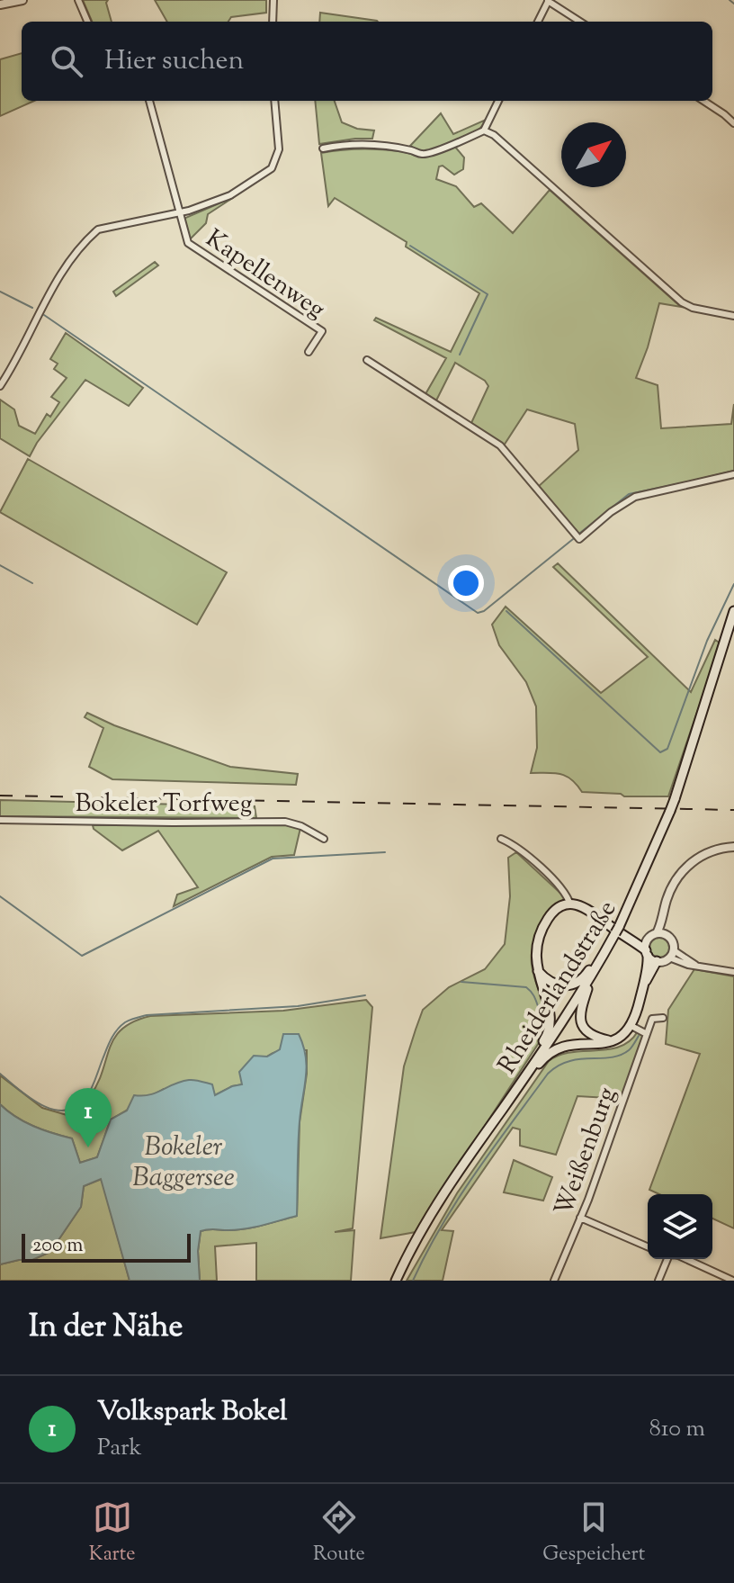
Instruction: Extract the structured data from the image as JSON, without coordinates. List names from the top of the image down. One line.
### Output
{"streets":{"main road":["Rheiderlandstraße"],"street":["Kapellenweg","Bokeler Torfweg","Weißenburg"]},"water":["Bokeler Baggersee"],"scale_bar":"200 m","north":"top right","page":{"search":"Hier suchen","pins":"1","scale":"200 m","heading":"In der Nähe","list":[{"mark":"1","name":"Volkspark Bokel","note":"Park","value":"810 m"}],"nav":["Karte","Route","Gespeichert"]}}
